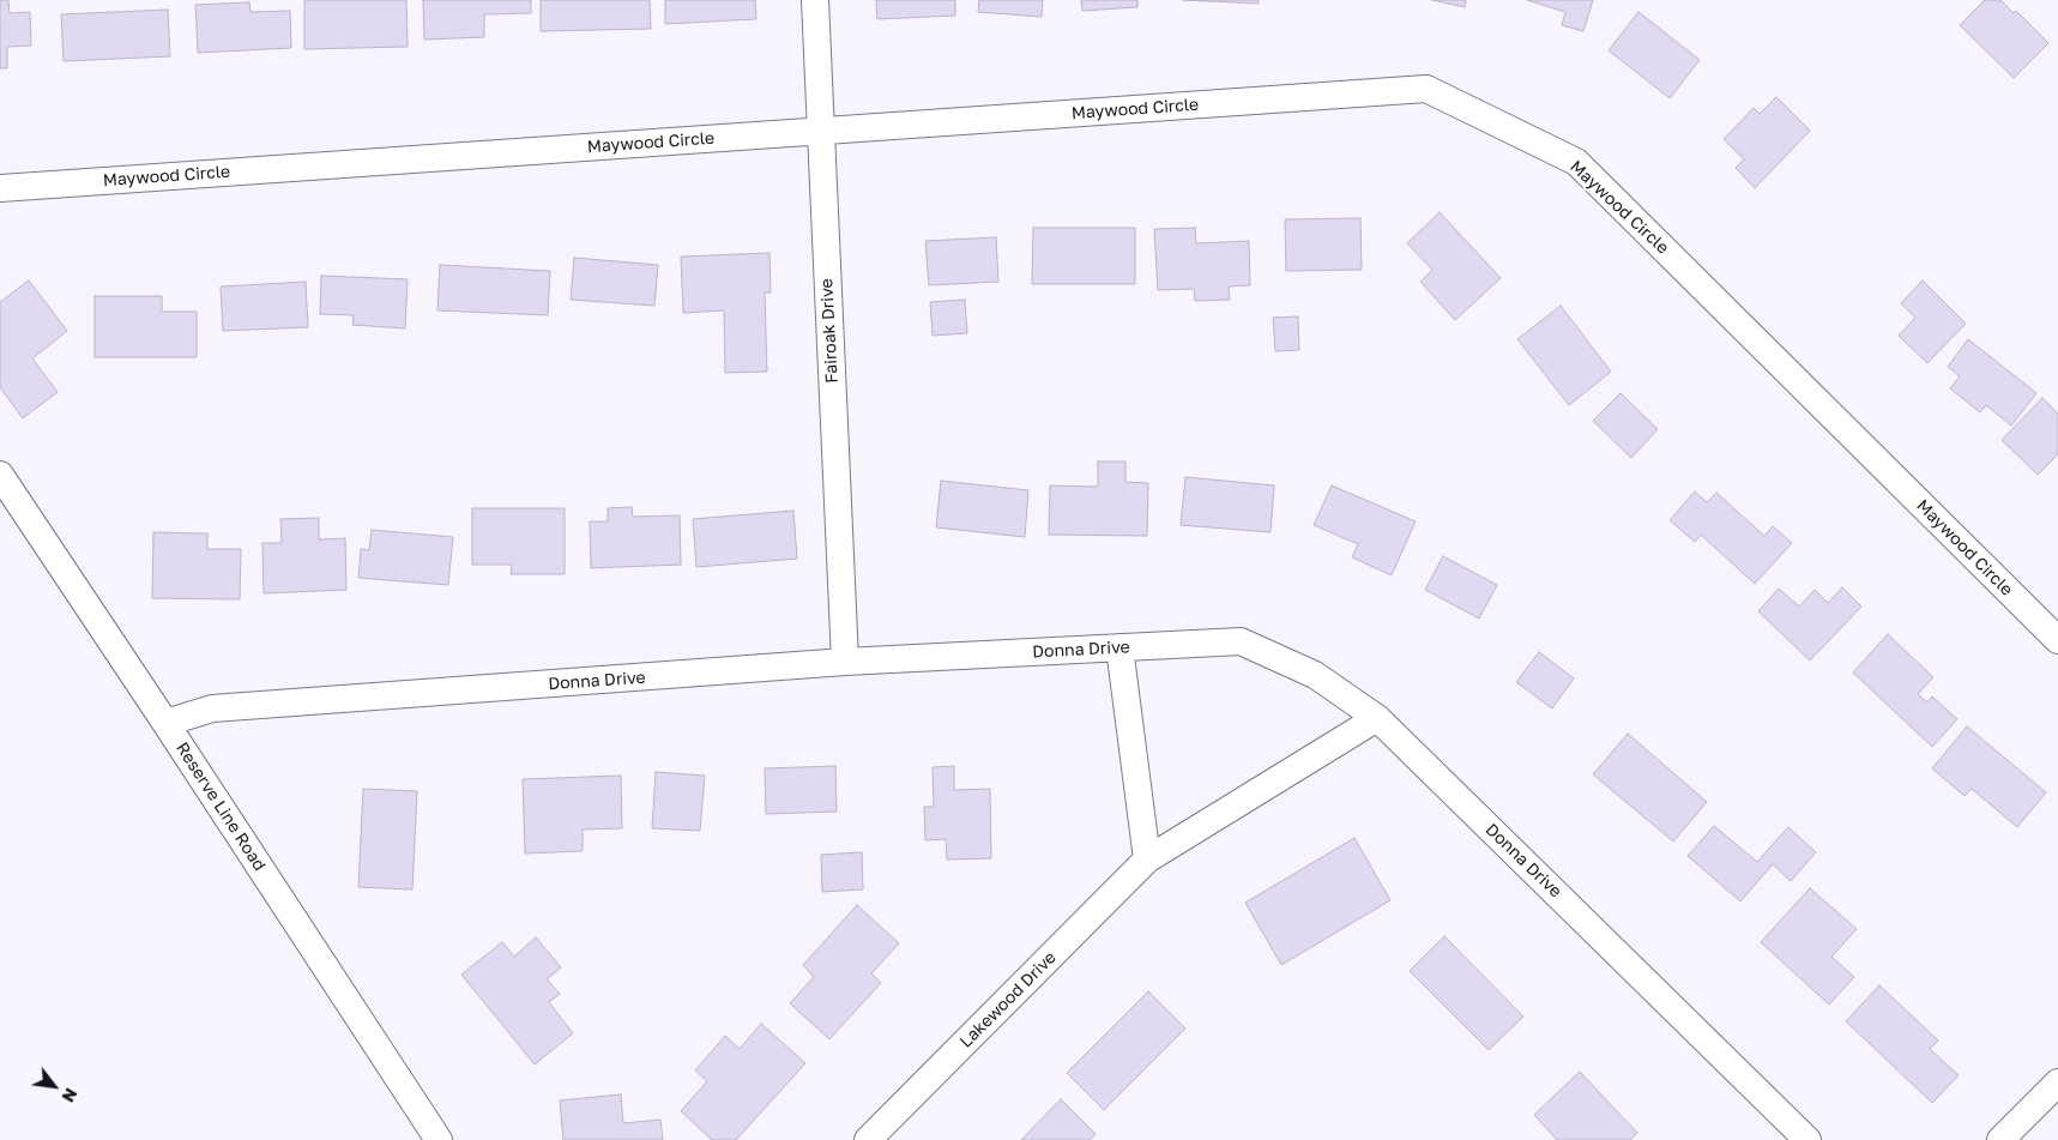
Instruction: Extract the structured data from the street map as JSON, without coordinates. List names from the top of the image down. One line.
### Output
{"streets":{"street":["Maywood Circle","Fairoak Drive","Donna Drive","Reserve Line Road","Lakewood Drive"]},"crossings":[["Maywood Circle","Fairoak Drive"],["Fairoak Drive","Donna Drive"],["Donna Drive","Reserve Line Road"],["Donna Drive","Lakewood Drive"]],"north":"bottom right"}
